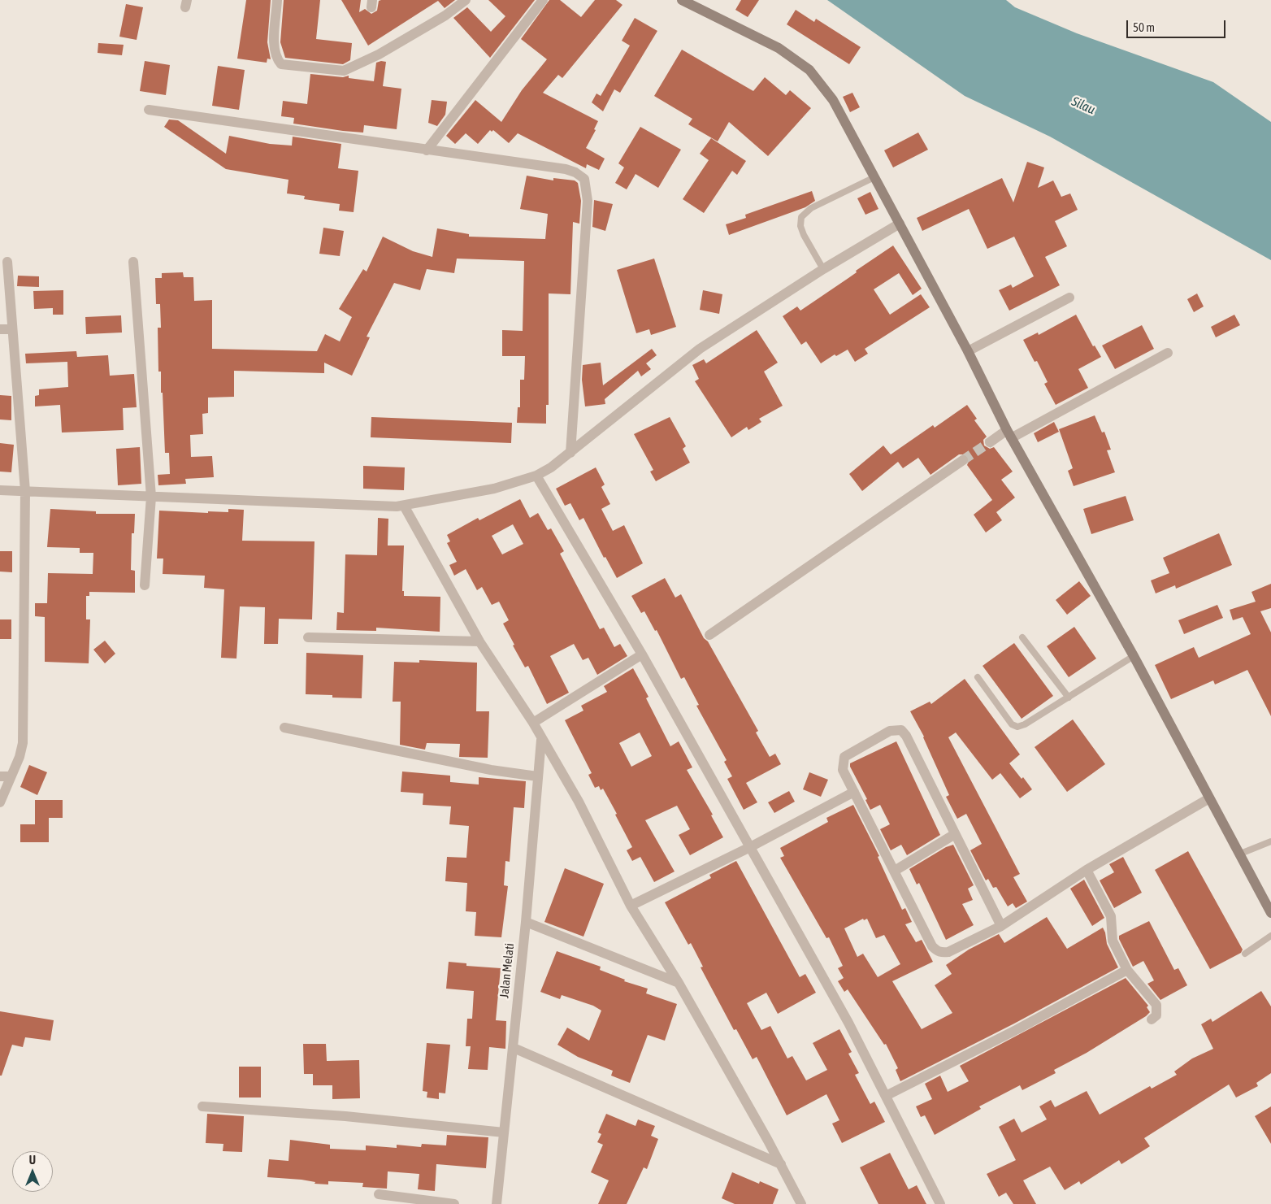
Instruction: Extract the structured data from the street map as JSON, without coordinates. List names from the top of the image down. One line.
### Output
{"streets":{"street":["Jalan Melati"]},"water":["Silau"],"scale_bar":"50 m","north":"top"}
